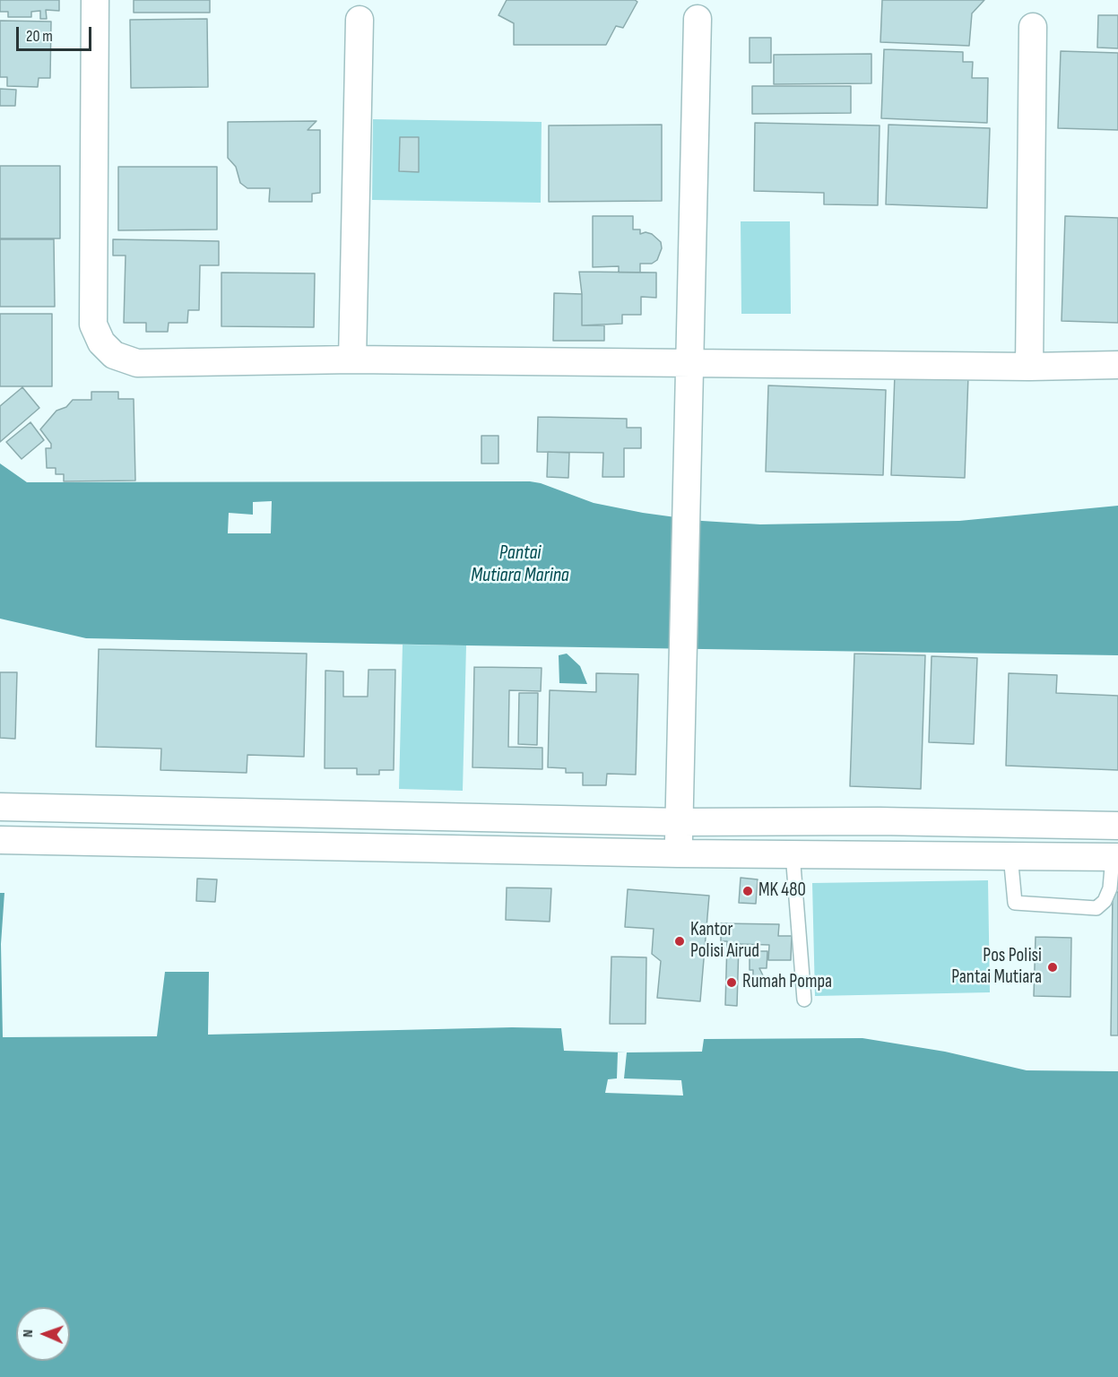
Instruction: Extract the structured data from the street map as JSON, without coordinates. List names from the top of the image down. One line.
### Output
{"water":["Pantai Mutiara Marina"],"places":["MK 480","Kantor Polisi Airud","Pos Polisi Pantai Mutiara","Rumah Pompa"],"scale_bar":"20 m","north":"left"}
